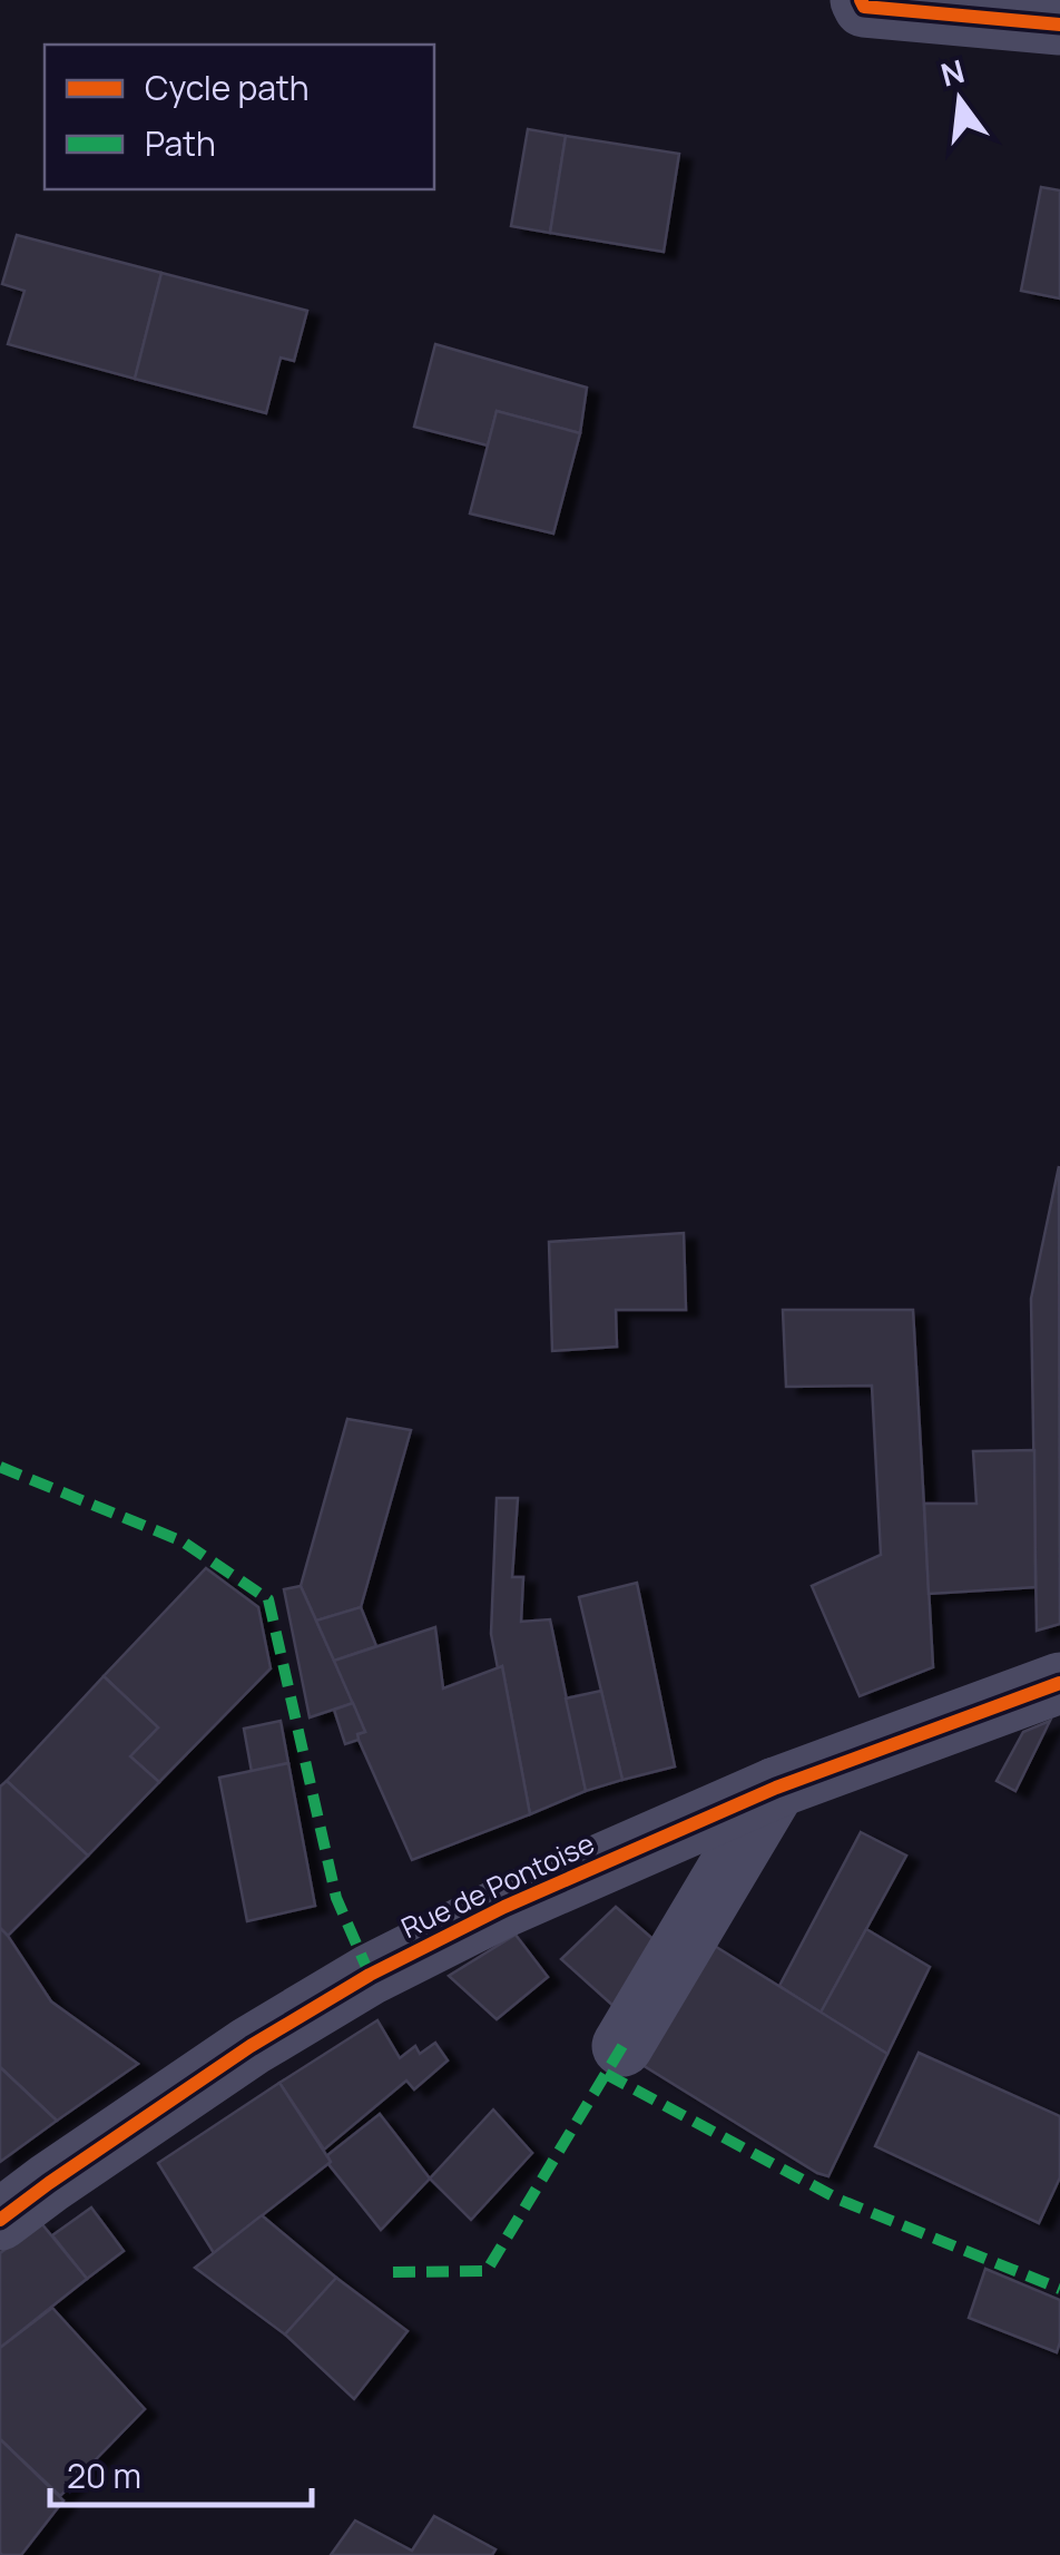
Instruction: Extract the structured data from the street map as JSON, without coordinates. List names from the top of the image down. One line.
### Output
{"streets":{"street":["Rue de Pontoise"]},"legend":["Cycle path","Path"],"scale_bar":"20 m","north":"top"}
